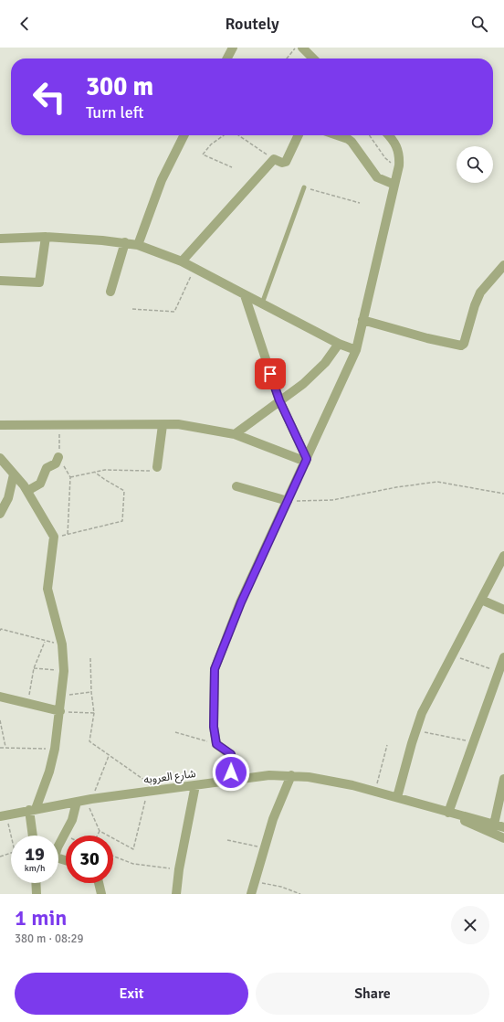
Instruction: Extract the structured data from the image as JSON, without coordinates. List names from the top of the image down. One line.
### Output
{"streets":{"street":["شارع العروبه"]},"page":{"header":"Routely","turn":["300 m","Turn left"],"speed":"19 km/h","limit":"30","heading":["1 min","380 m · 08:29"],"buttons":["Exit","Share"]}}
